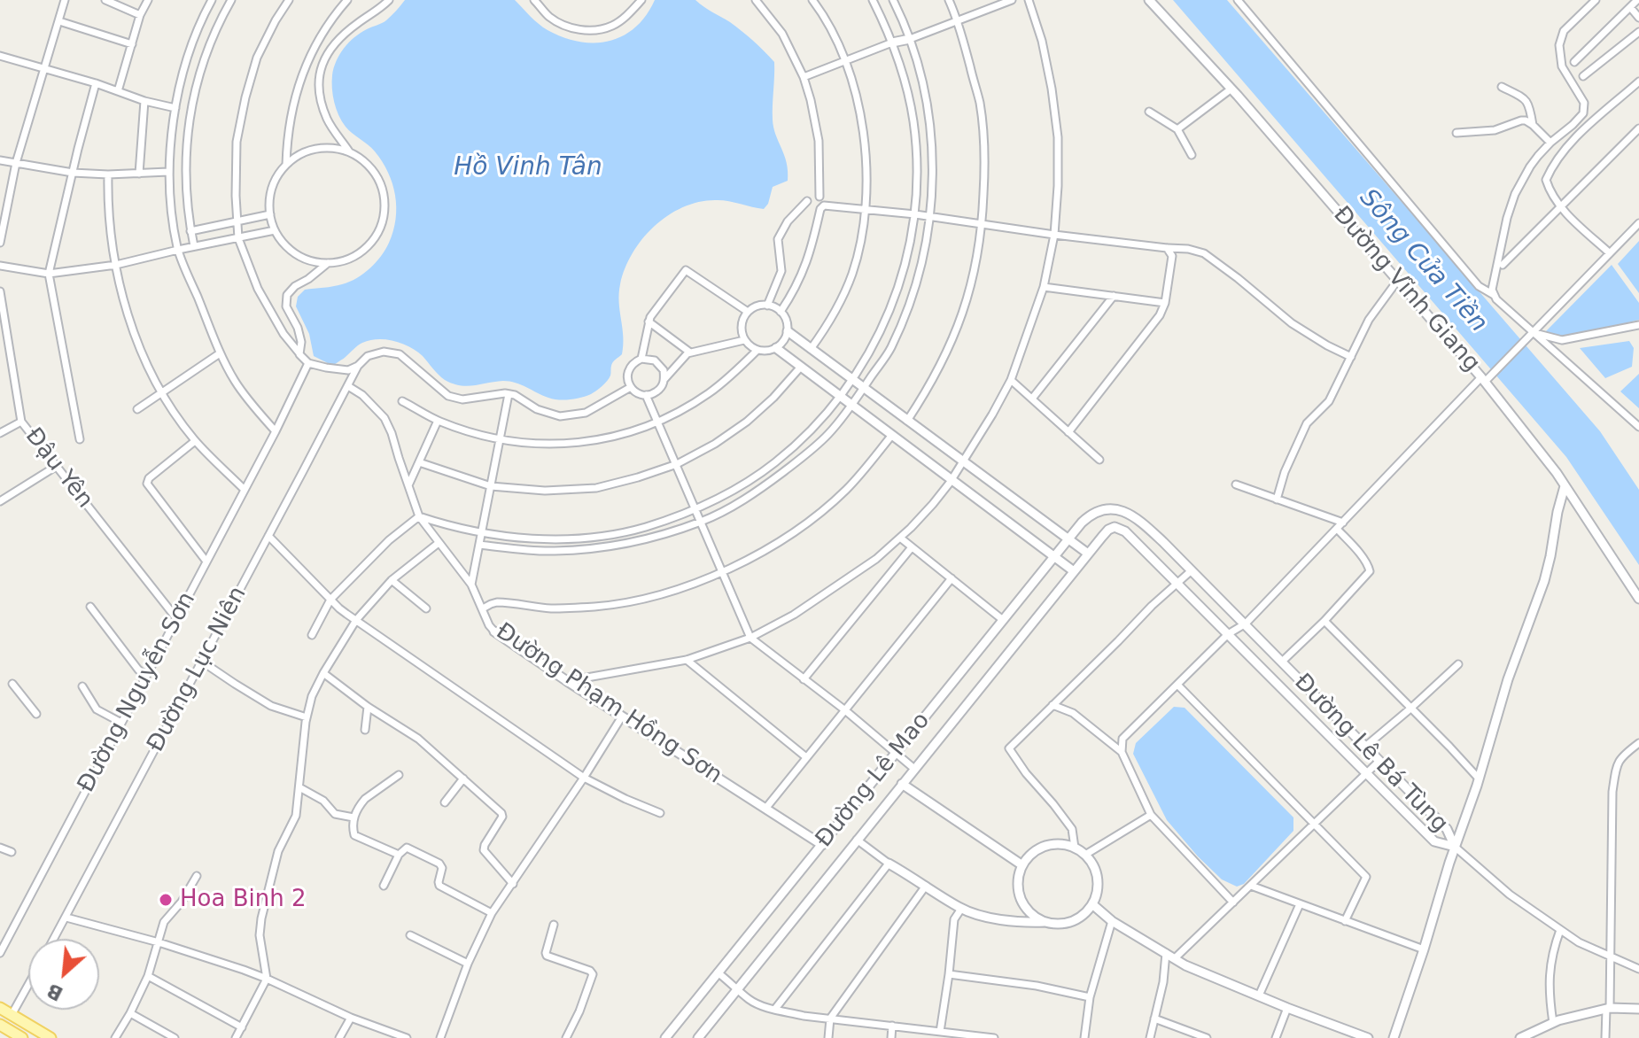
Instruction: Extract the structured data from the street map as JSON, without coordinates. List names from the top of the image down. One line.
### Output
{"streets":{"street":["Đường Vĩnh Giang","Đậu Yên","Đường Lục Niên","Đường Nguyễn Sơn","Đường Phạm Hồng Sơn","Đường Lê Bá Tùng","Đường Lê Mao"]},"crossings":[["Đậu Yên","Đường Nguyễn Sơn"],["Đường Lục Niên","Đường Phạm Hồng Sơn"],["Đường Phạm Hồng Sơn","Đường Lê Mao"],["Đường Lê Bá Tùng","Đường Lê Mao"]],"water":["Hồ Vinh Tân","Sông Cửa Tiền"],"places":["Hoa Binh 2"],"north":"bottom left"}
